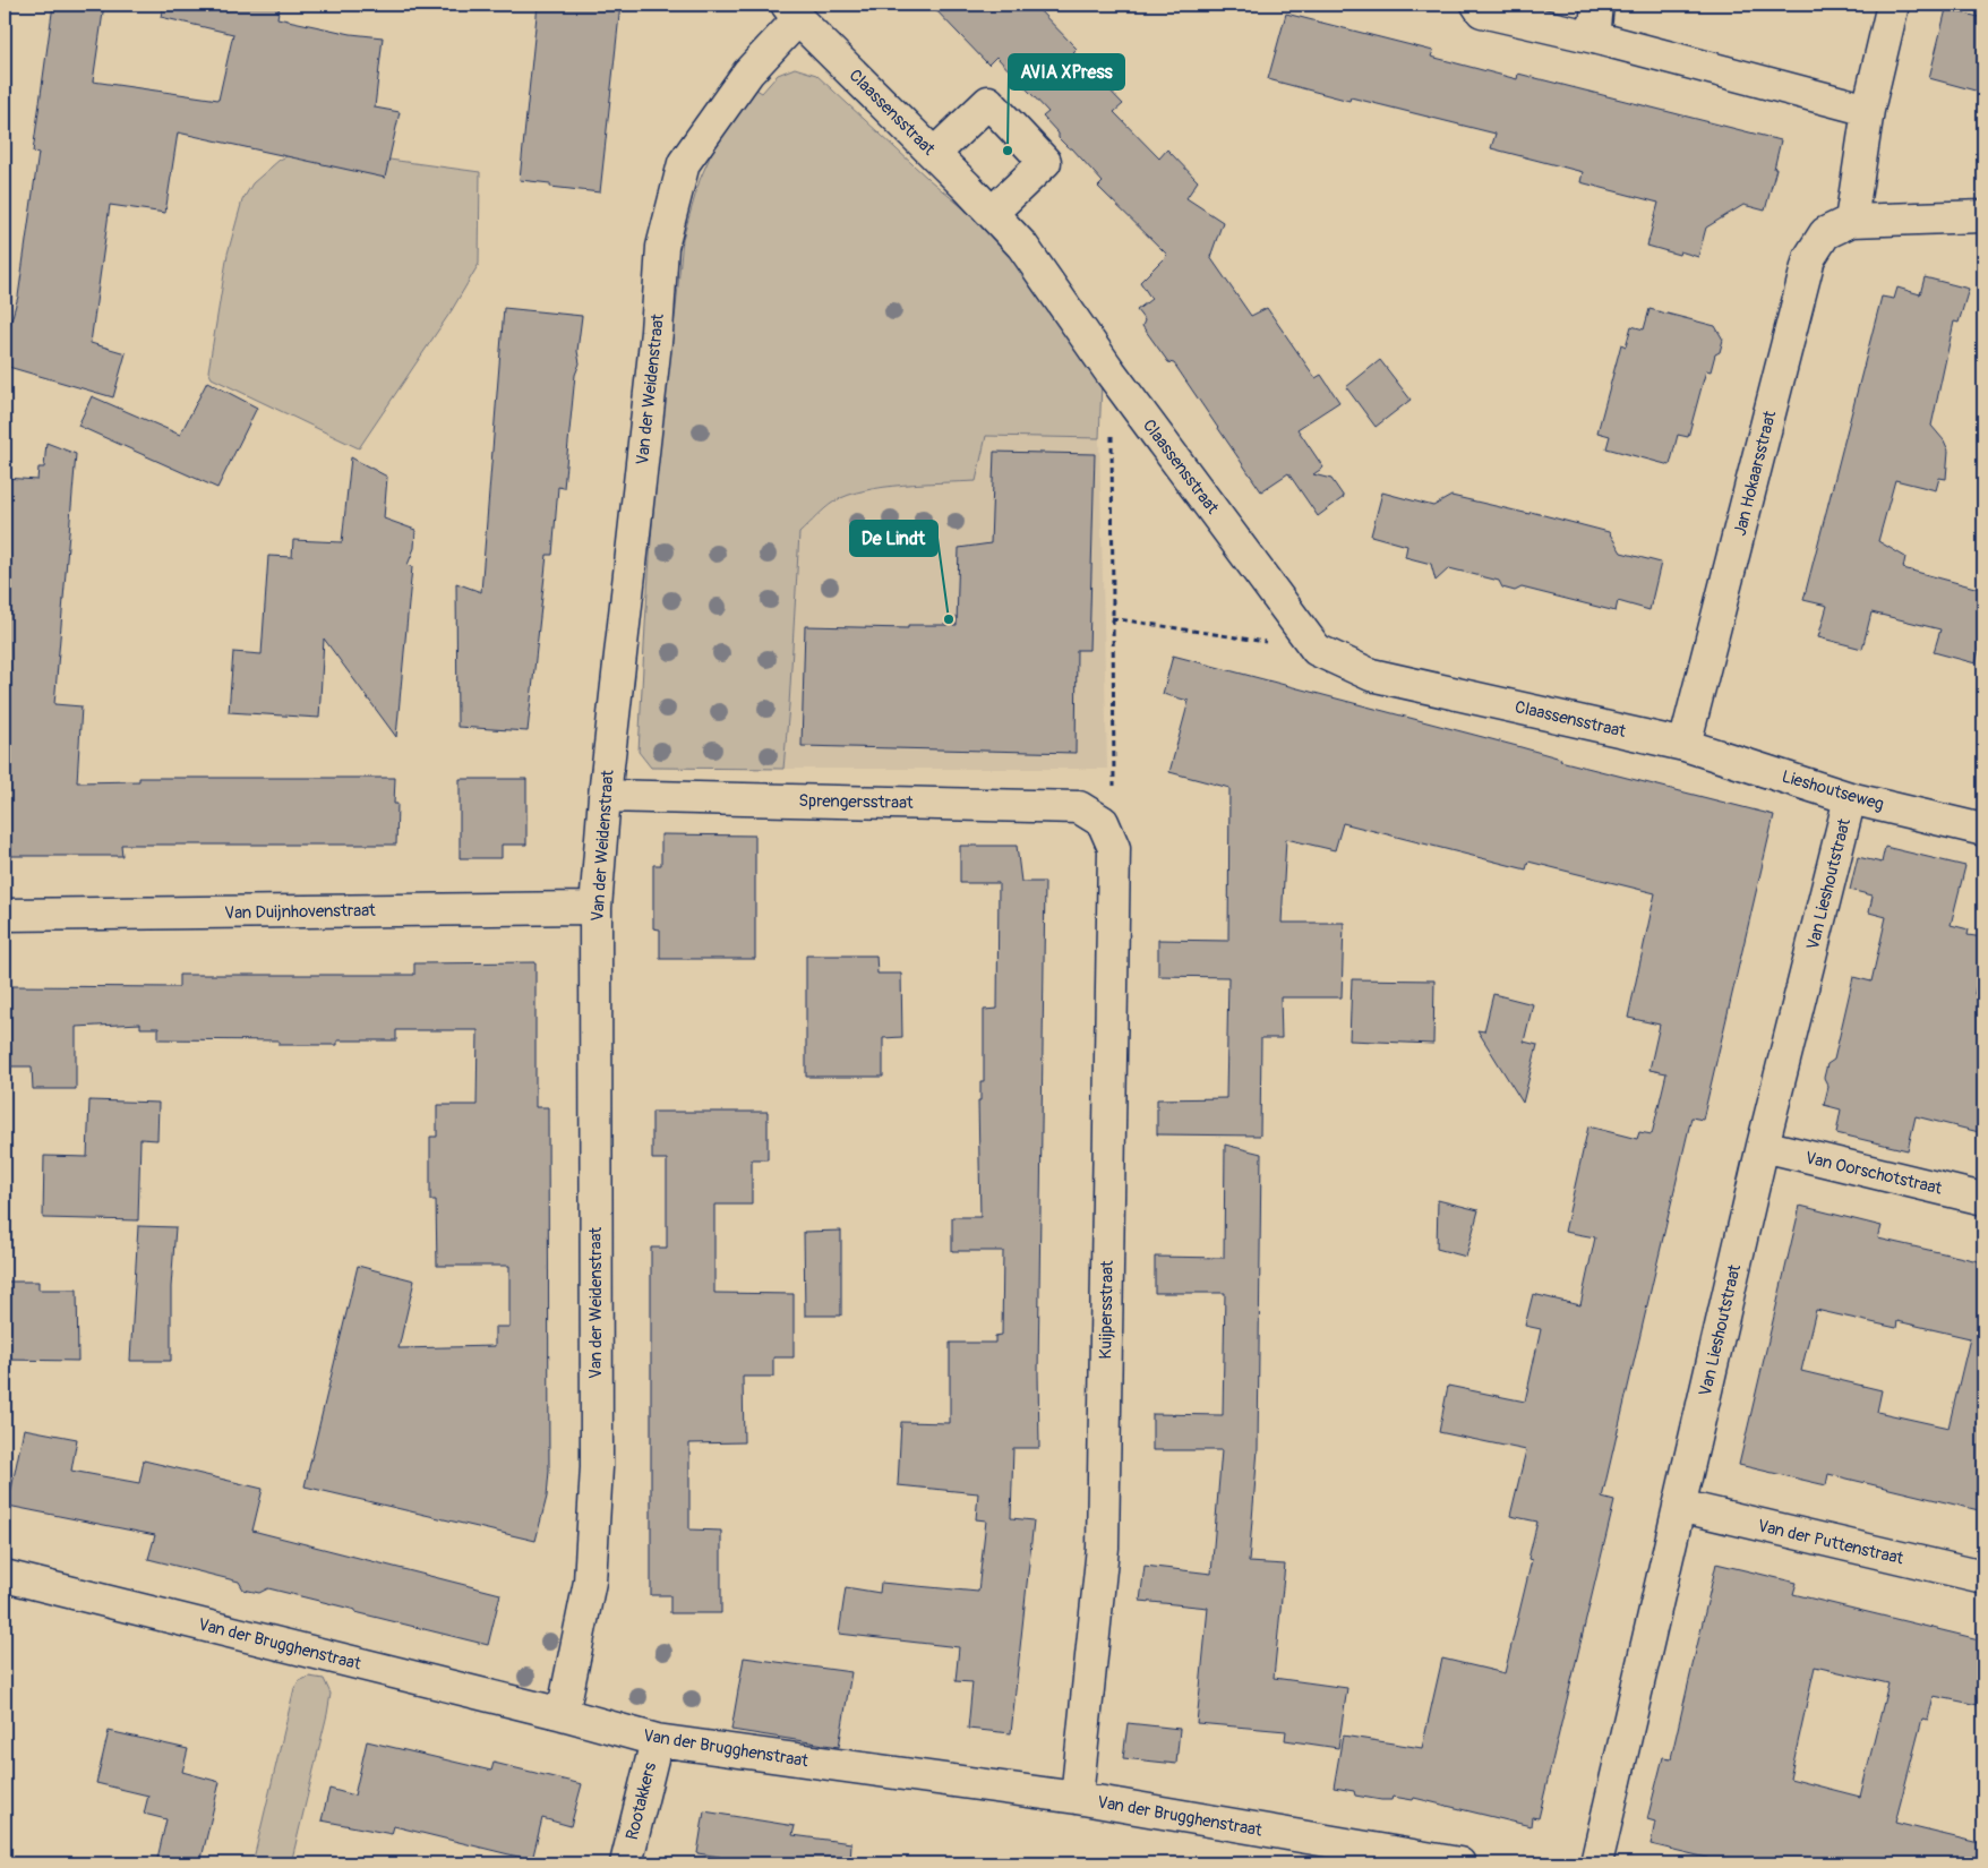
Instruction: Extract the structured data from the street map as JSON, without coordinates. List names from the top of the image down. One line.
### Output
{"streets":{"street":["Claassensstraat","Van der Weidenstraat","Jan Hokaarsstraat","Lieshoutseweg","Sprengersstraat","Van Lieshoutstraat","Van Duijnhovenstraat","Van Oorschotstraat","Kuijpersstraat","Van der Puttenstraat","Van der Brugghenstraat","Rootakkers"]},"crossings":[["Claassensstraat","Van der Weidenstraat"],["Claassensstraat","Jan Hokaarsstraat"],["Claassensstraat","Lieshoutseweg"],["Van der Weidenstraat","Sprengersstraat"],["Van der Weidenstraat","Van Duijnhovenstraat"],["Van der Weidenstraat","Van der Brugghenstraat"],["Jan Hokaarsstraat","Lieshoutseweg"],["Lieshoutseweg","Van Lieshoutstraat"],["Sprengersstraat","Kuijpersstraat"],["Van Lieshoutstraat","Van Oorschotstraat"],["Van Lieshoutstraat","Van der Puttenstraat"],["Kuijpersstraat","Van der Brugghenstraat"],["Van der Brugghenstraat","Rootakkers"]],"places":["AVIA XPress","De Lindt"]}
